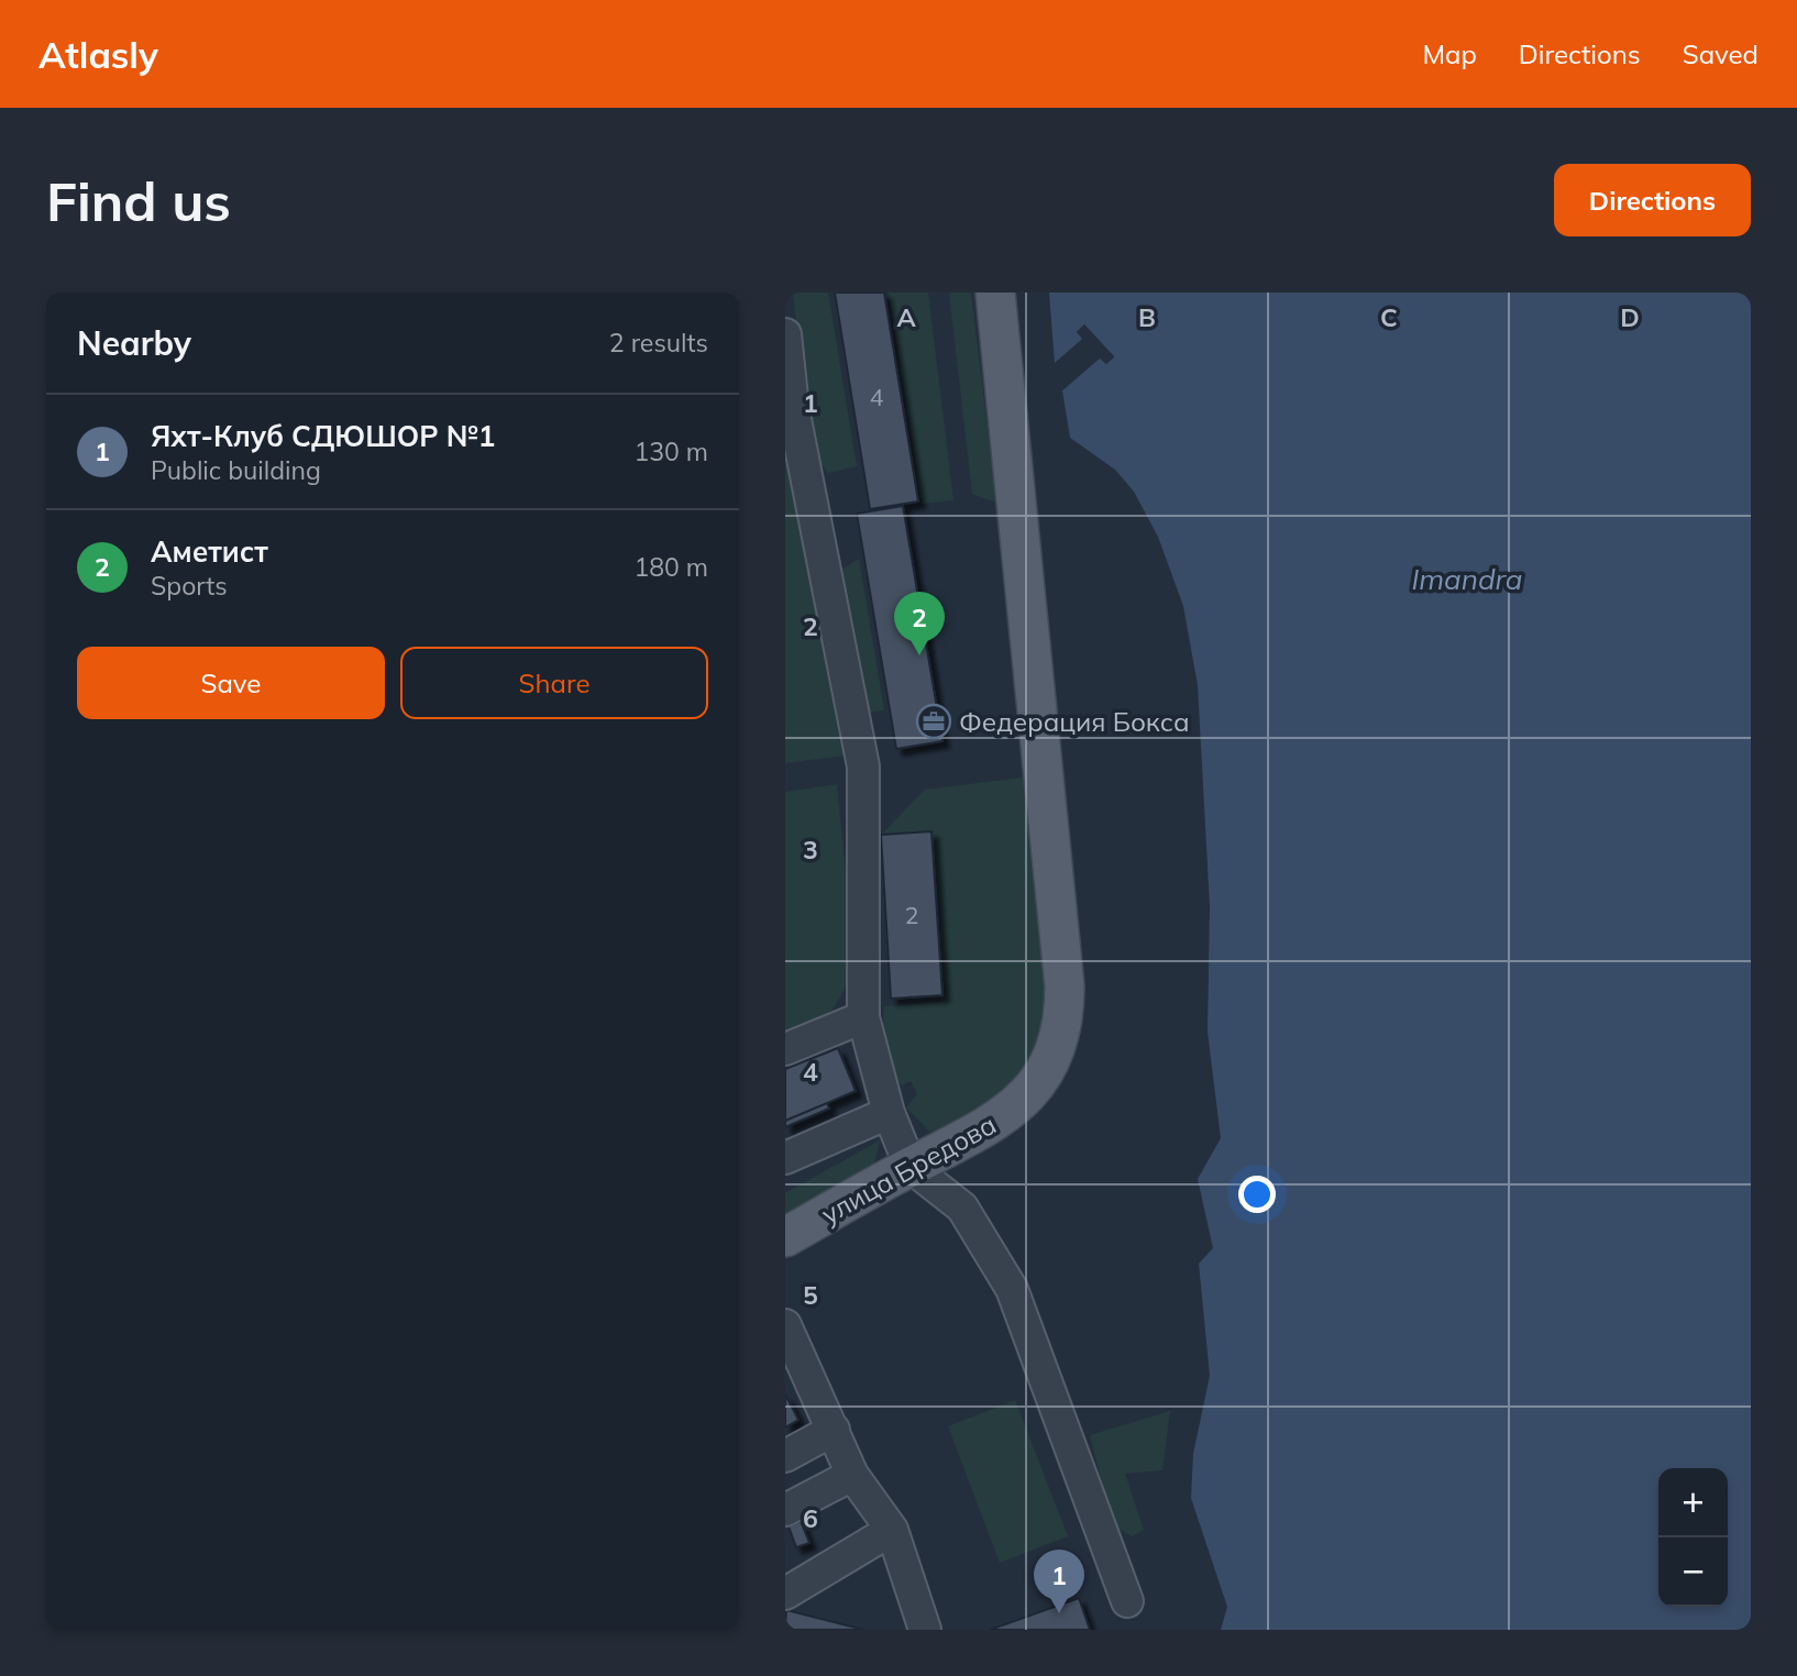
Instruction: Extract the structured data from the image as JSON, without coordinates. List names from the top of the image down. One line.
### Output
{"streets":{"main road":["улица Бредова"]},"water":["Imandra"],"places":{"office":["Федерация Бокса"]},"house_numbers":["4","2"],"page":{"header":"Atlasly","nav":["Map","Directions","Saved"],"buttons":["Directions",["Save","Share"]],"title":"Find us","heading":["Nearby","2 results"],"list":[{"mark":"1","name":"Яхт-Клуб СДЮШОР №1","note":"Public building","value":"130 m"},{"mark":"2","name":"Аметист","note":"Sports","value":"180 m"}],"pins":["2","1"],"map_buttons":["+","−"]},"grid":{"columns":["A","B","C","D"],"rows":["1","2","3","4","5","6"]}}
